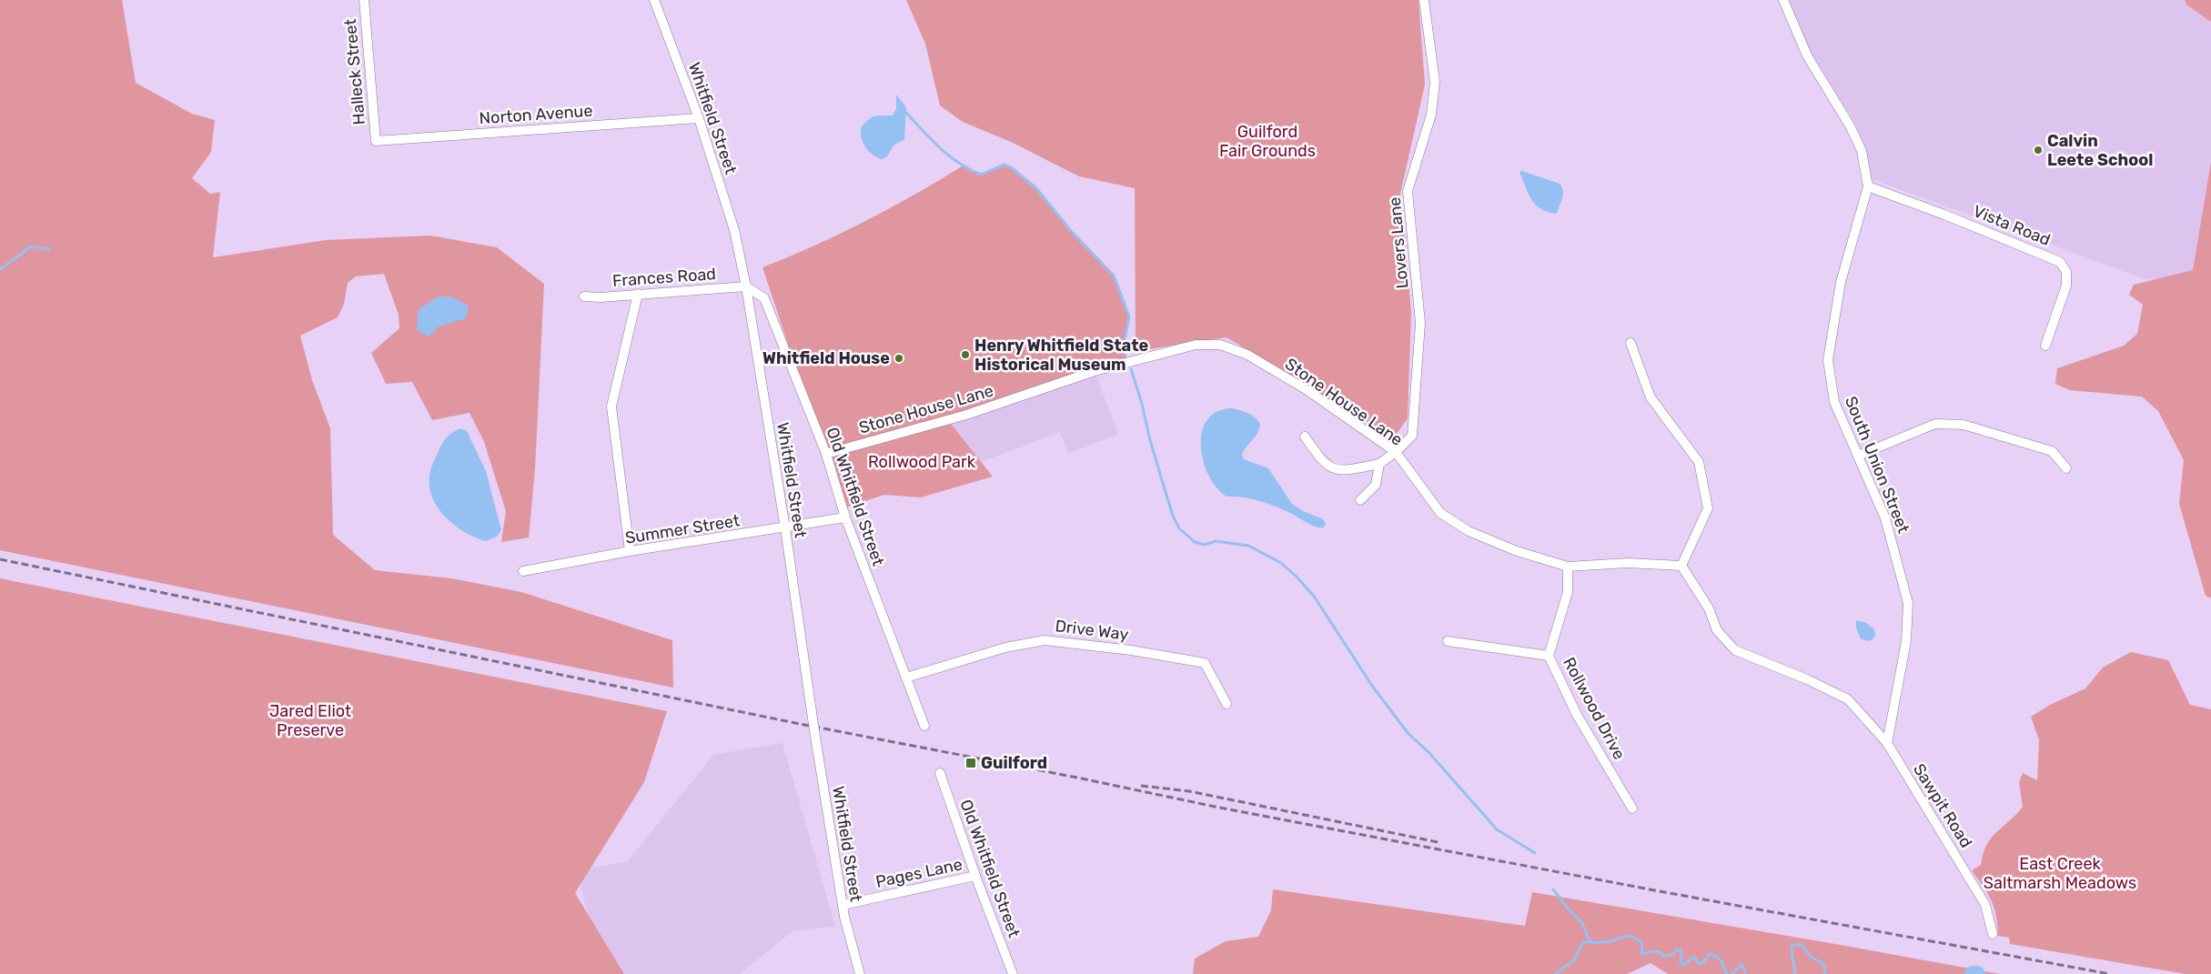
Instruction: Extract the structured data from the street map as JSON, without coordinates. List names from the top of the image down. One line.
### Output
{"streets":{"street":["Halleck Street","Norton Avenue","Whitfield Street","Vista Road","Lovers Lane","Frances Road","Stone House Lane","South Union Street","Old Whitfield Street","Summer Street","Drive Way","Rollwood Drive","Sawpit Road","Pages Lane"]},"crossings":[["Halleck Street","Norton Avenue"],["Norton Avenue","Whitfield Street"],["Whitfield Street","Frances Road"],["Whitfield Street","Old Whitfield Street"],["Whitfield Street","Summer Street"],["Whitfield Street","Pages Lane"],["Vista Road","South Union Street"],["Lovers Lane","Stone House Lane"],["Frances Road","Old Whitfield Street"],["Stone House Lane","Old Whitfield Street"],["Stone House Lane","Rollwood Drive"],["South Union Street","Sawpit Road"],["Old Whitfield Street","Summer Street"],["Old Whitfield Street","Drive Way"],["Old Whitfield Street","Pages Lane"]],"parks":["Guilford Fair Grounds","Rollwood Park","Jared Eliot Preserve","East Creek Saltmarsh Meadows"],"places":{"other":["Calvin Leete School","Henry Whitfield State Historical Museum","Whitfield House"],"transit":["Guilford"]}}
